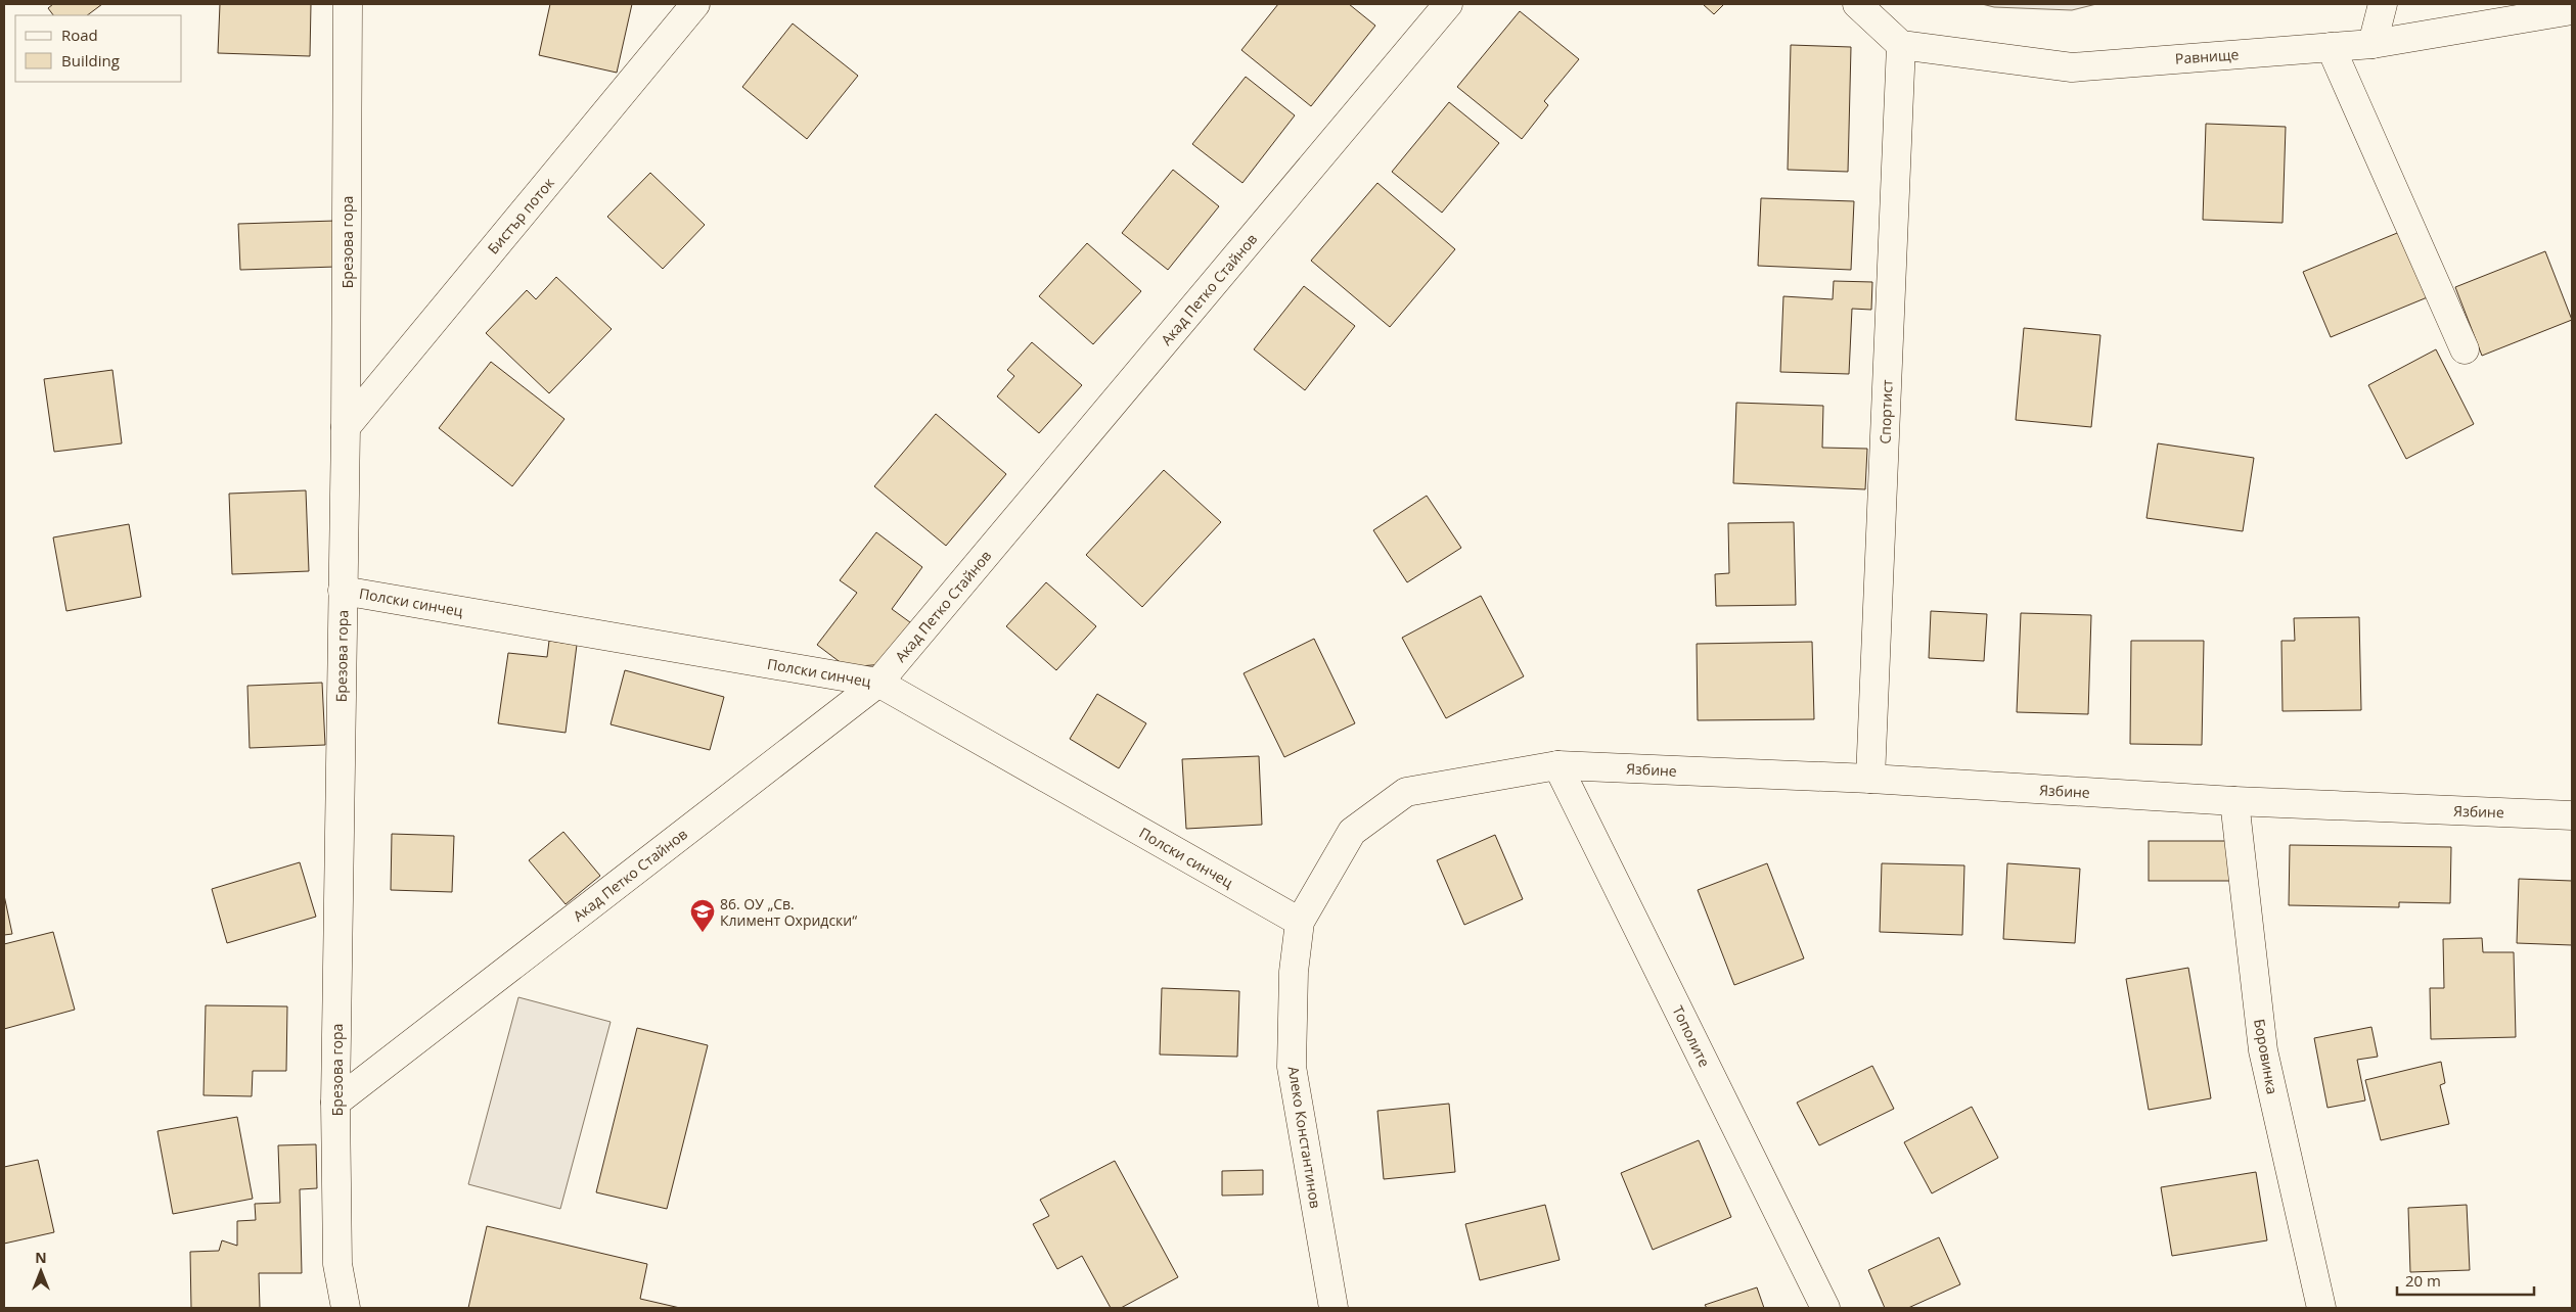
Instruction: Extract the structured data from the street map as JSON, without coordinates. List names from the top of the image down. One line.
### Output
{"streets":{"street":["Равнище","Бистър поток","Брезова гора","Акад Петко Стайнов","Спортист","Полски синчец","Язбине","Тополите","Боровинка","Алеко Константинов"]},"crossings":[["Равнище","Спортист"],["Бистър поток","Брезова гора"],["Брезова гора","Акад Петко Стайнов"],["Брезова гора","Полски синчец"],["Акад Петко Стайнов","Полски синчец"],["Спортист","Язбине"],["Полски синчец","Алеко Константинов"],["Язбине","Тополите"],["Язбине","Боровинка"],["Язбине","Алеко Константинов"],["Тополите","Алеко Константинов"]],"places":{"school or university":["86. ОУ „Св. Климент Охридски“"]},"legend":["Road","Building"],"scale_bar":"20 m","north":"top"}
